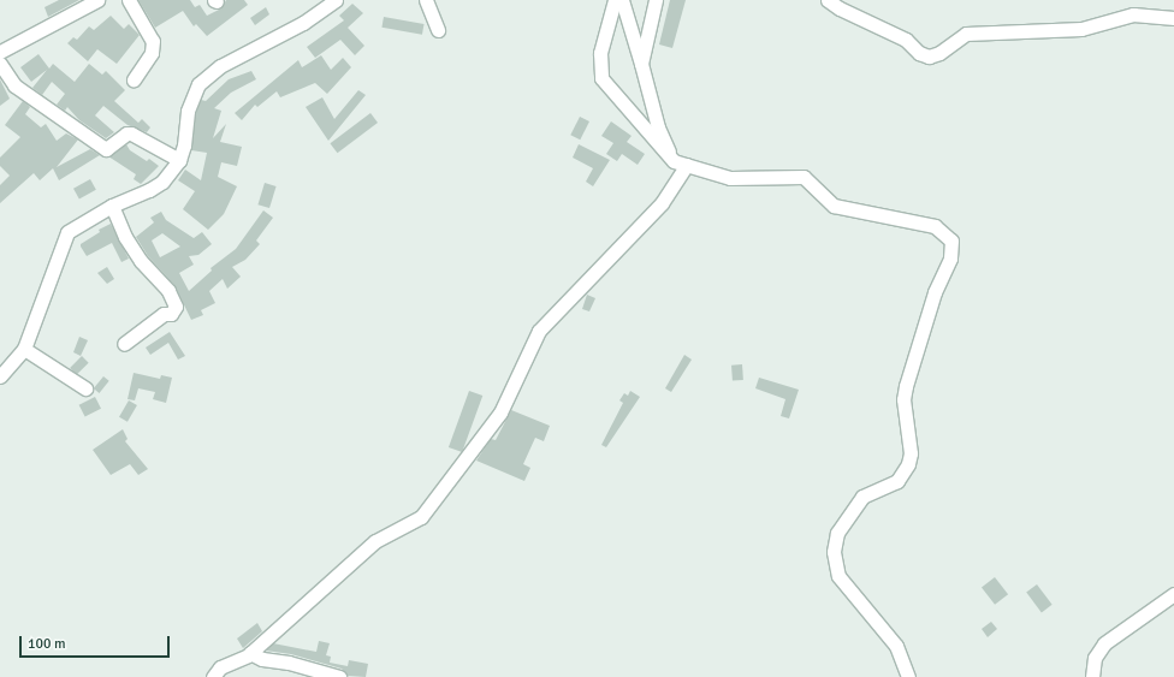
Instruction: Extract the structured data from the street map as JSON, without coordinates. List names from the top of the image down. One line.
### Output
{"scale_bar":"100 m"}
